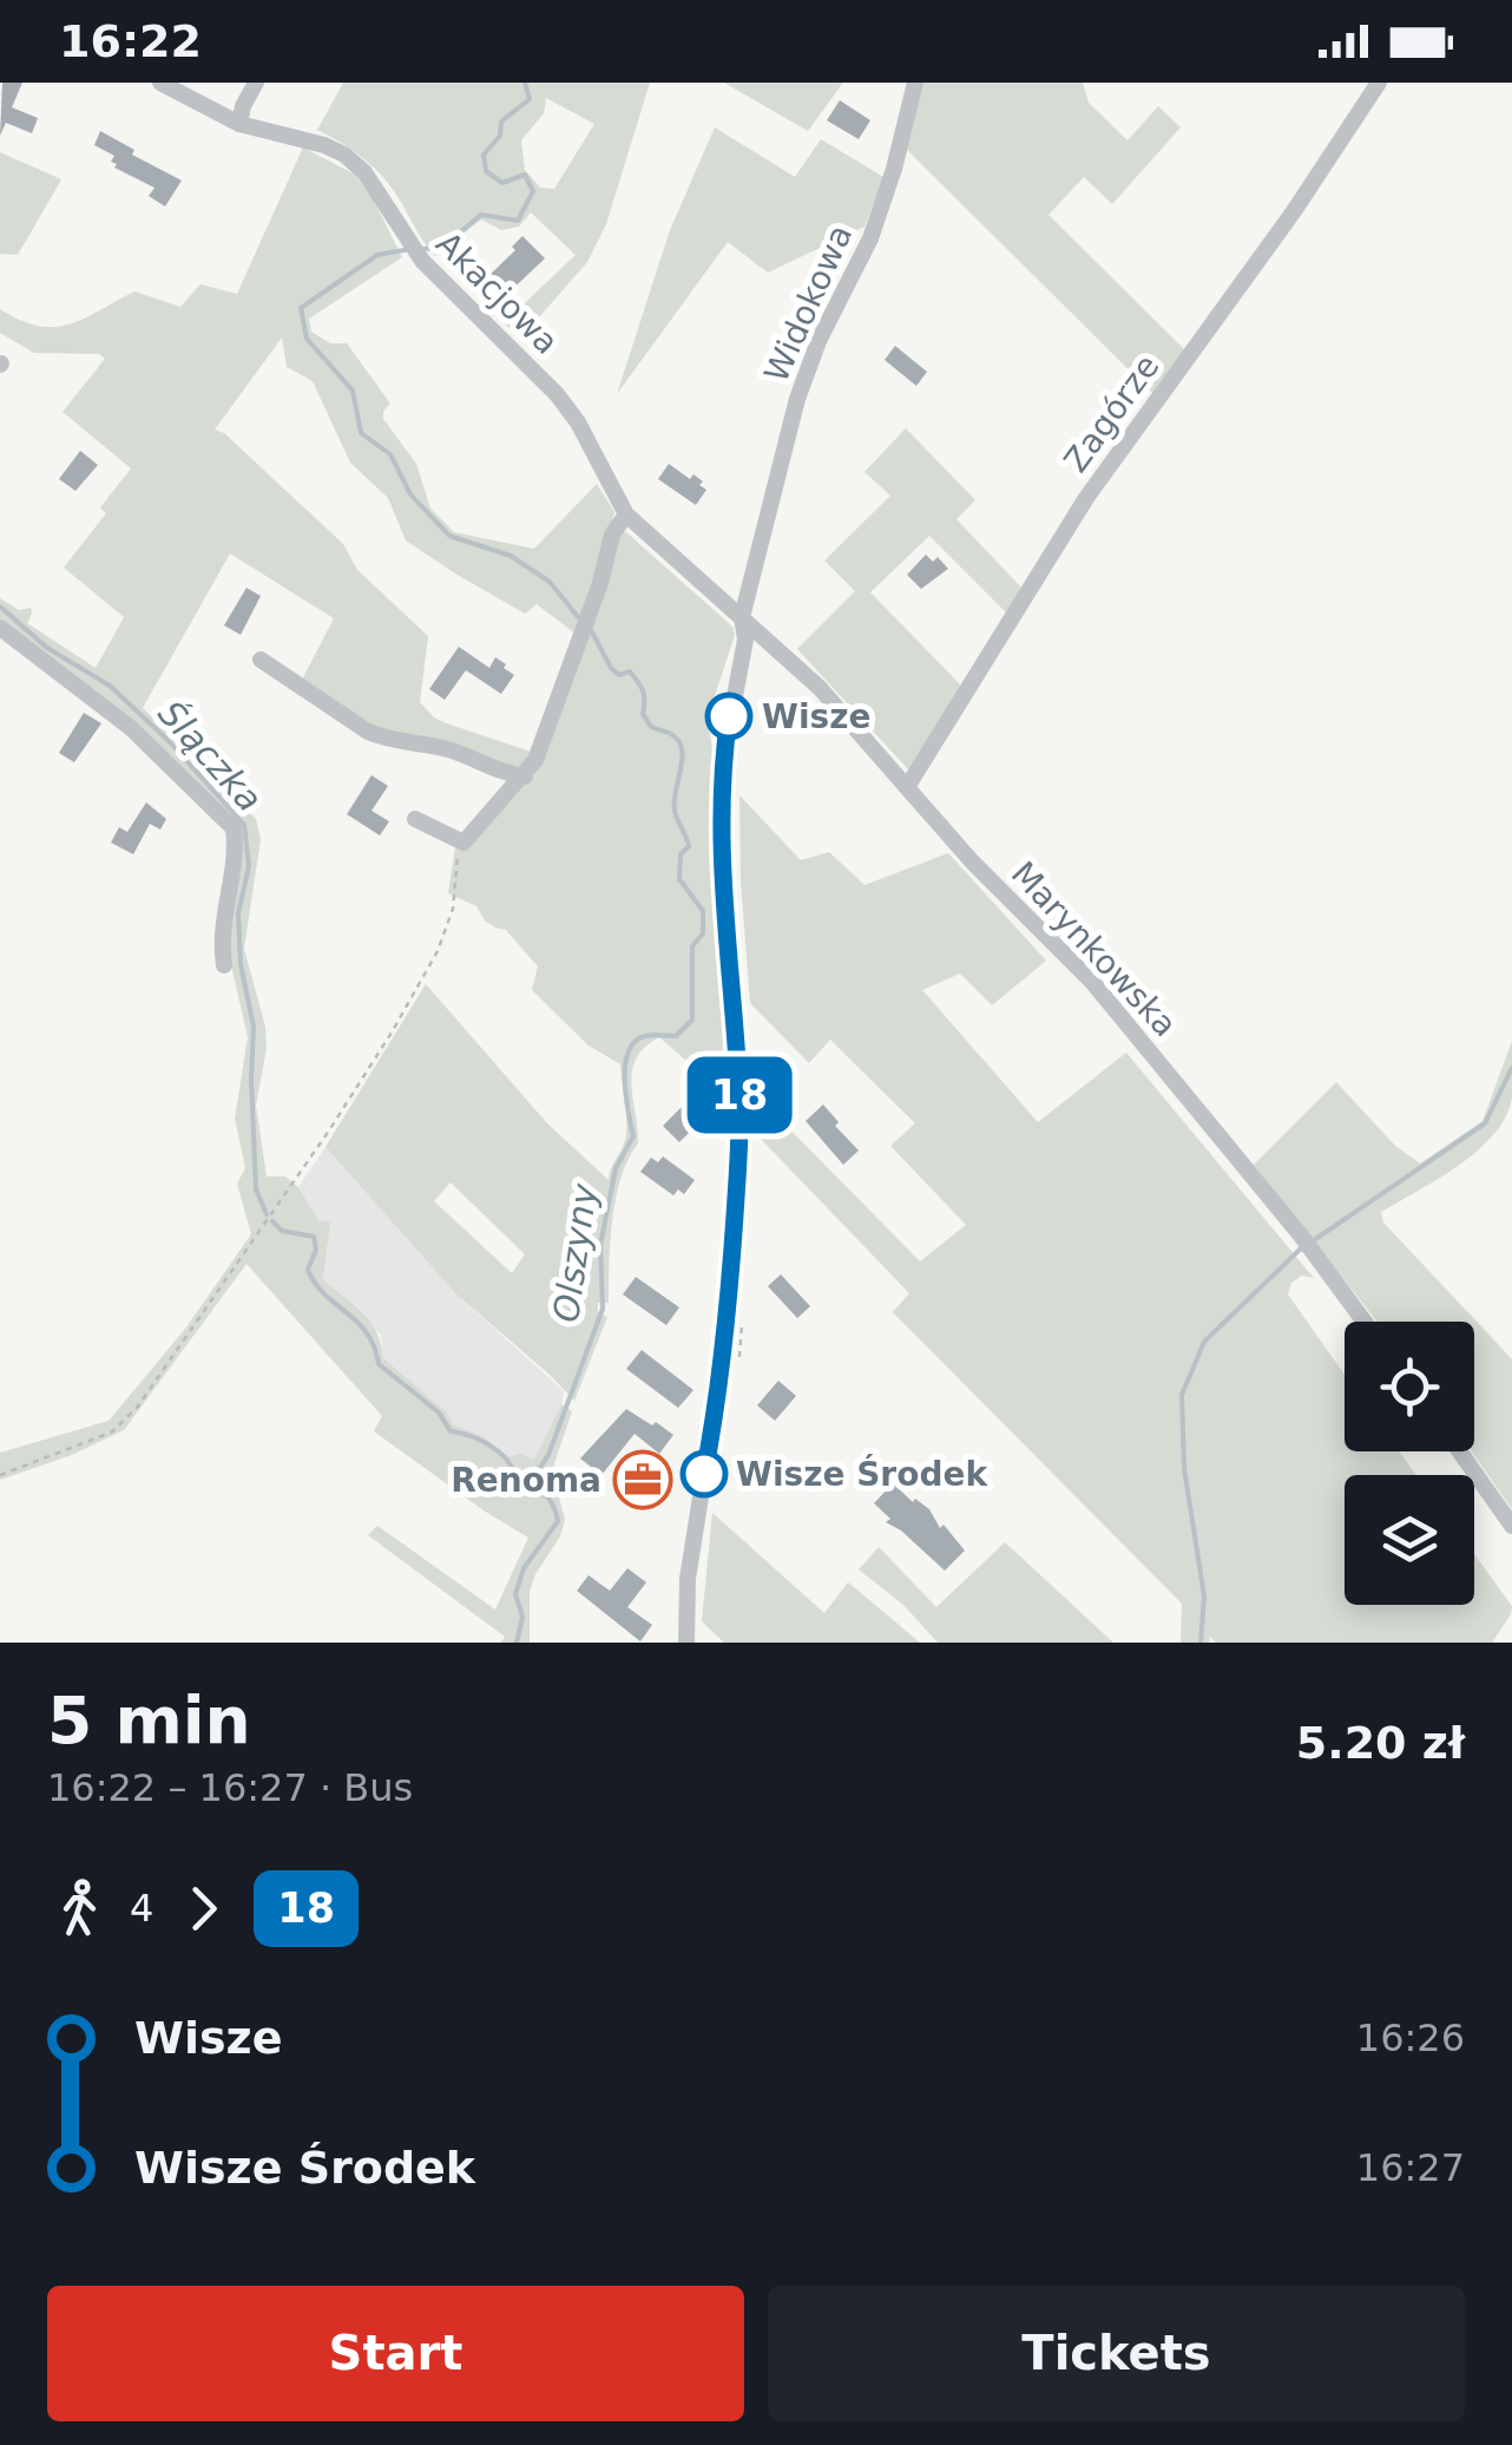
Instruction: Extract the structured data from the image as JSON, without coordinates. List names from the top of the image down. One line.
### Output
{"streets":{"street":["Akacjowa","Widokowa","Zagórze","Marynkowska"]},"crossings":[["Akacjowa","Widokowa"],["Akacjowa","Marynkowska"],["Widokowa","Marynkowska"],["Zagórze","Marynkowska"]],"water":["Ślączka","Olszyny"],"places":{"other":["Wisze","Wisze Środek"],"office":["Renoma"]},"lines":["bus line 18"],"page":{"status":"16:22","on_map":"18","heading":["5 min","16:22 – 16:27 · Bus","5.20 zł"],"legs":["4","18"],"list":[{"name":"Wisze","value":"16:26"},{"name":"Wisze Środek","value":"16:27"}],"buttons":["Start","Tickets"]}}
